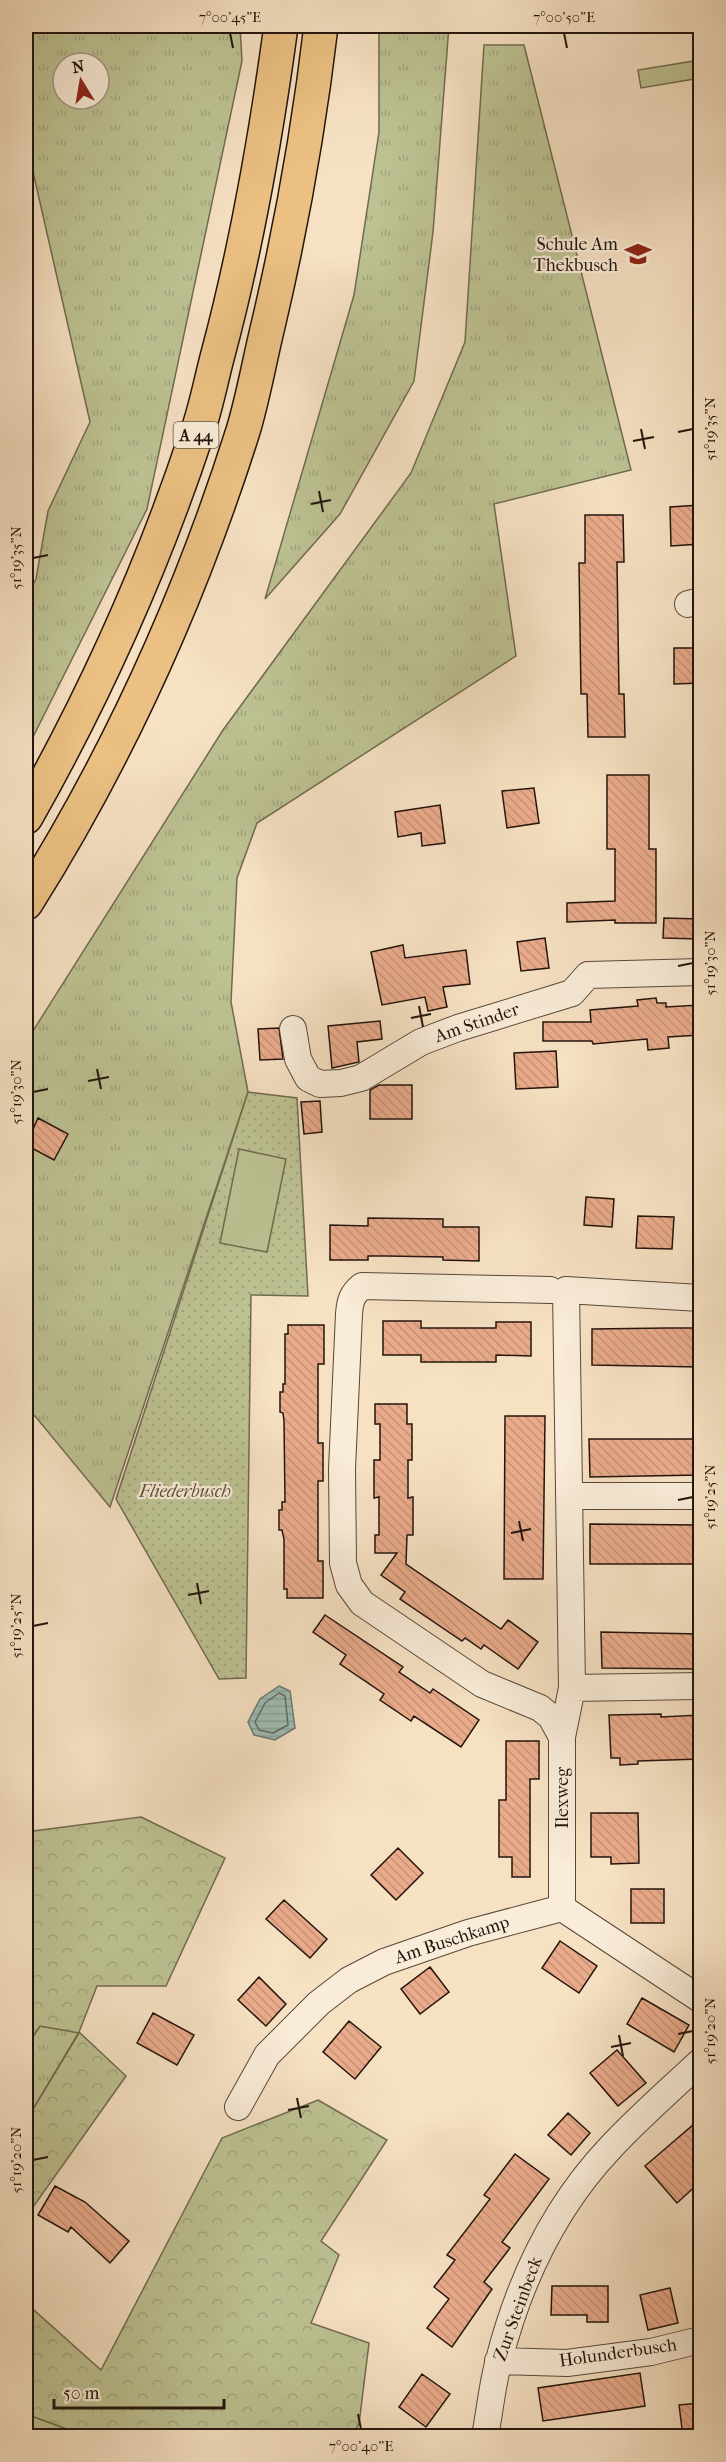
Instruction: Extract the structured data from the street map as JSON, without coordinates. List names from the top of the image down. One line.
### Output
{"streets":{"highway":["A 44"],"street":["Am Stinder","Ilexweg","Am Buschkamp","Zur Steinbeck","Holunderbusch"]},"crossings":[["Ilexweg","Am Buschkamp"],["Zur Steinbeck","Holunderbusch"]],"parks":["Fliederbusch"],"places":{"school or university":["Schule Am Thekbusch"]},"scale_bar":"50 m","north":"top","coordinates":["7°00'45\"E","7°00'50\"E","51°19'35\"N","51°19'30\"N","51°19'25\"N","51°19'20\"N","7°00'40\"E"]}
